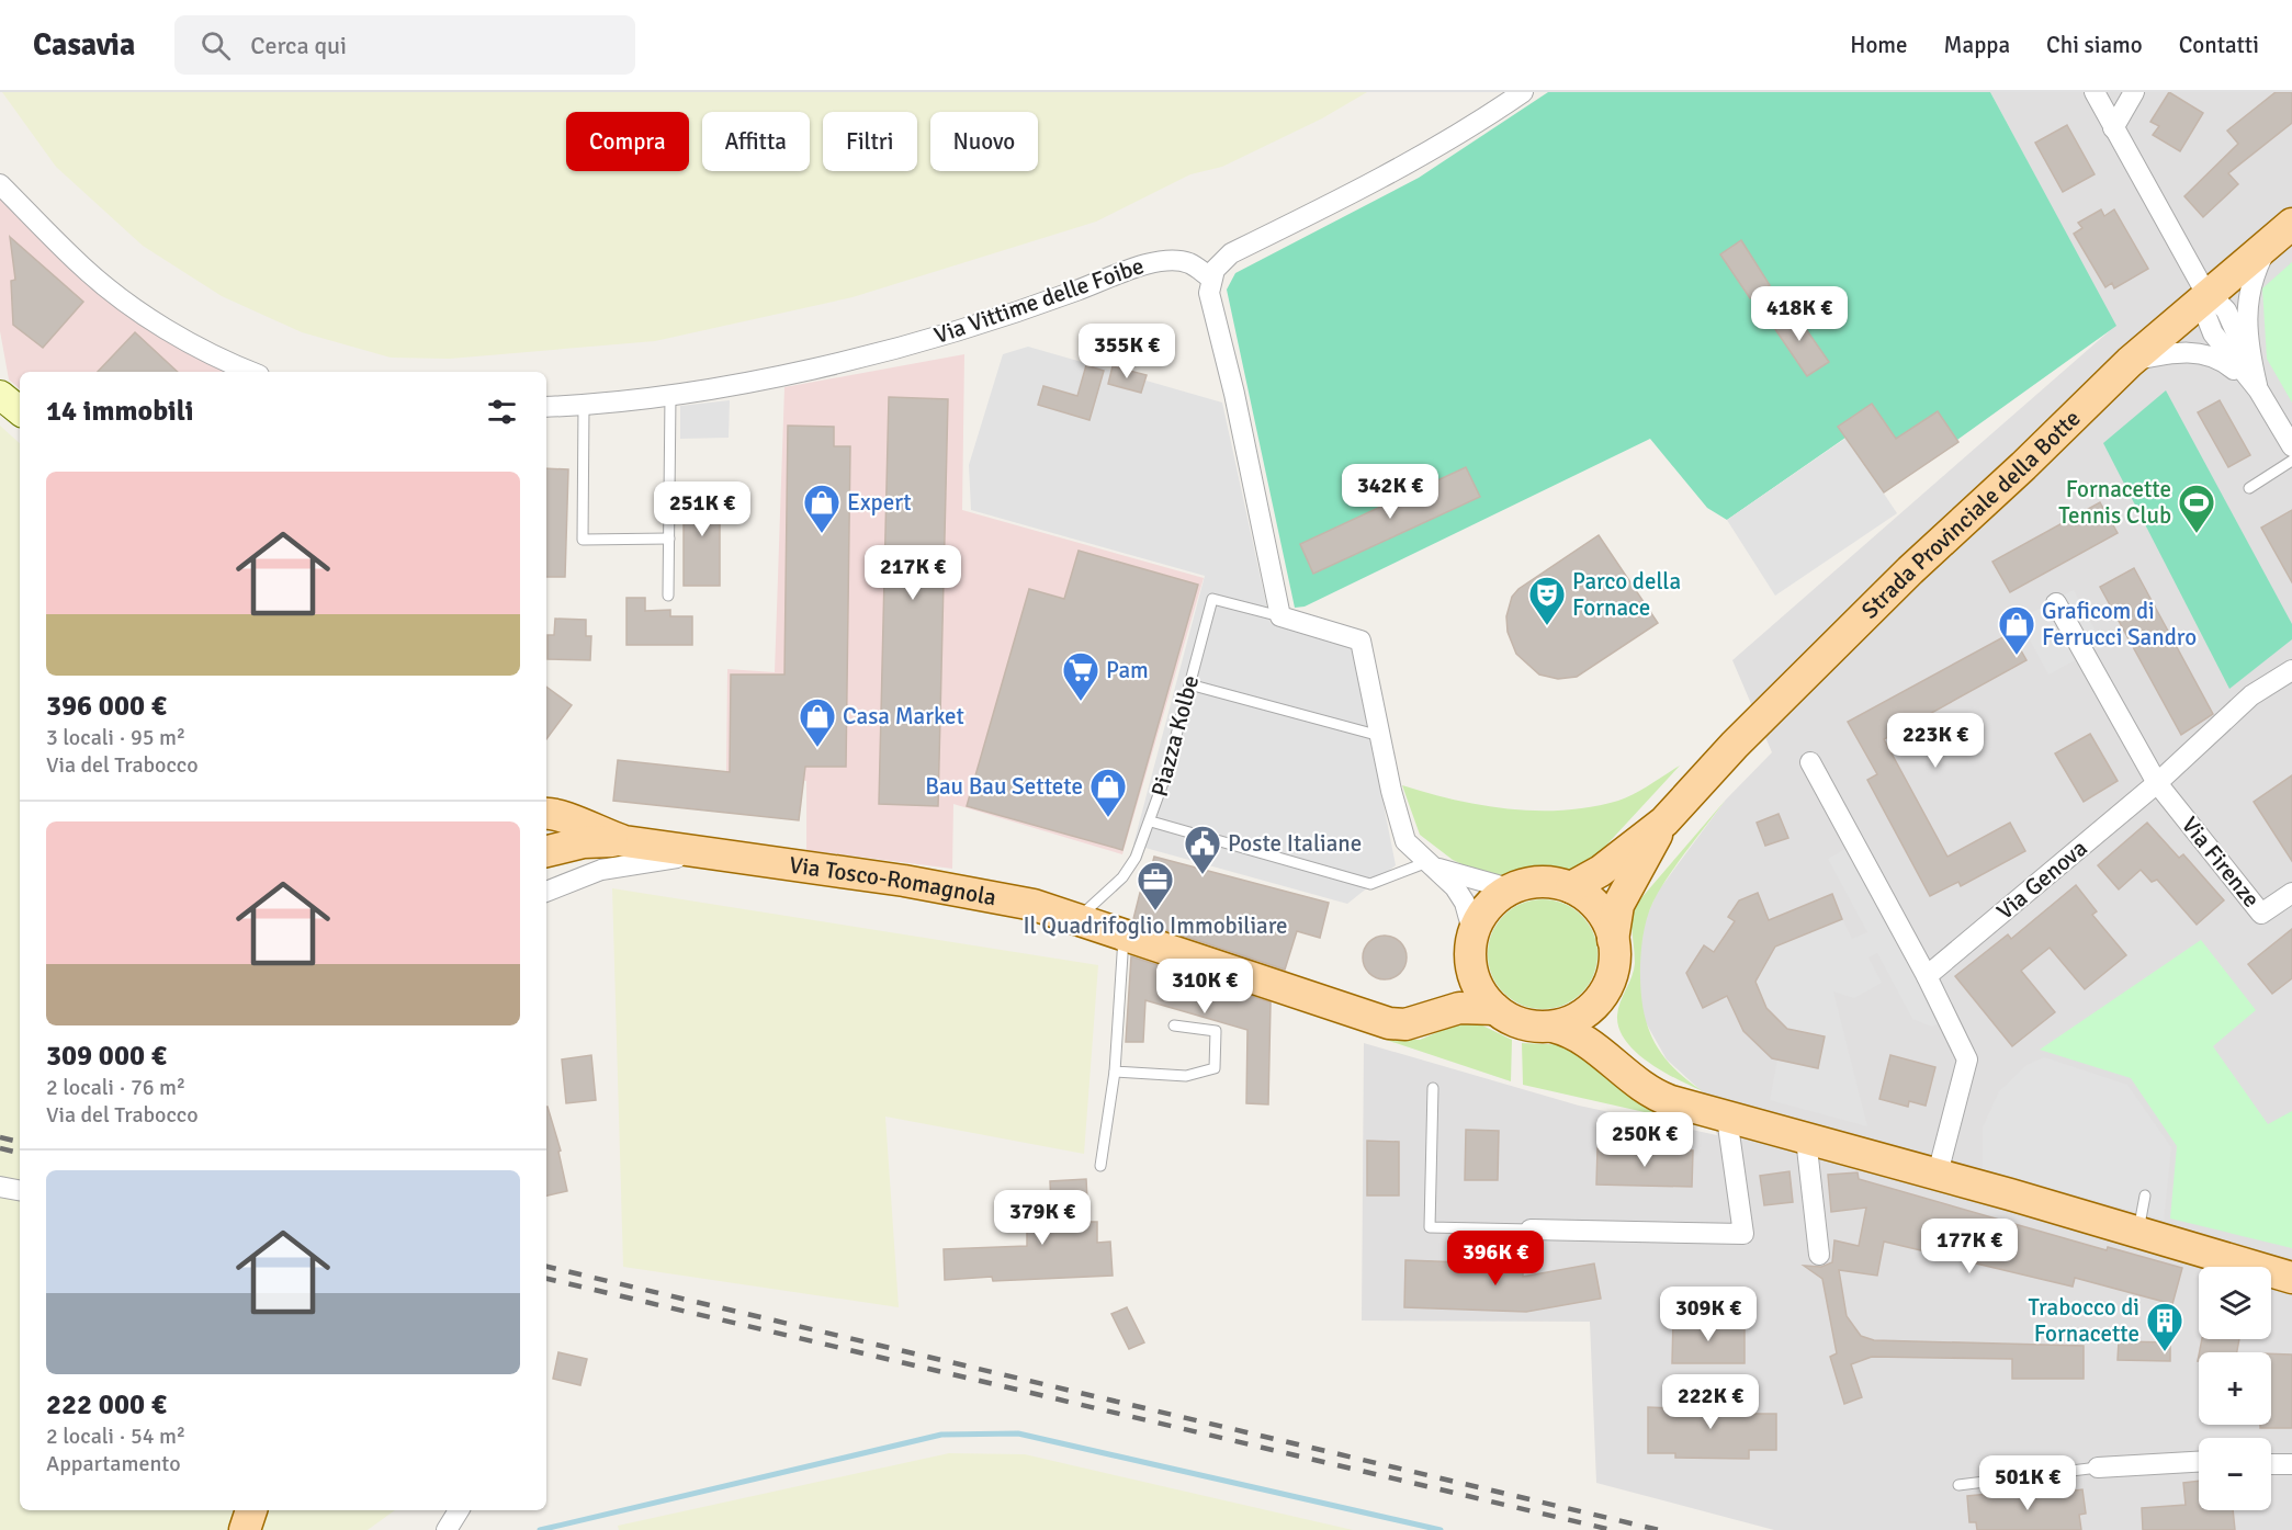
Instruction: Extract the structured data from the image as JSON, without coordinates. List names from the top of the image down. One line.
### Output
{"streets":{"main road":["Strada Provinciale della Botte","Via Tosco-Romagnola"],"street":["Via Vittime delle Foibe","Piazza Kolbe","Via Firenze","Via Genova"]},"crossings":[["Piazza Kolbe","Via Tosco-Romagnola"],["Via Firenze","Via Genova"]],"places":{"shop":["Expert","Graficom di Ferrucci Sandro","Casa Market","Bau Bau Settete"],"sports":["Fornacette Tennis Club"],"theatre":["Parco della Fornace"],"supermarket":["Pam"],"public building":["Poste Italiane"],"office":["Il Quadrifoglio Immobiliare"],"building":["Trabocco di Fornacette"]},"page":{"header":"Casavia","search":"Cerca qui","nav":["Home","Mappa","Chi siamo","Contatti"],"chip":["Compra","Affitta","Filtri","Nuovo"],"price":["418K €","355K €","342K €","251K €","217K €","223K €","310K €","250K €","379K €","177K €","396K €","309K €","222K €","501K €"],"heading":"14 immobili","list":[{"name":"396 000 €","note":"3 locali · 95 m² · Via del Trabocco"},{"name":"309 000 €","note":"2 locali · 76 m² · Via del Trabocco"},{"name":"222 000 €","note":"2 locali · 54 m² · Appartamento"}],"map_buttons":["+","−"]}}
